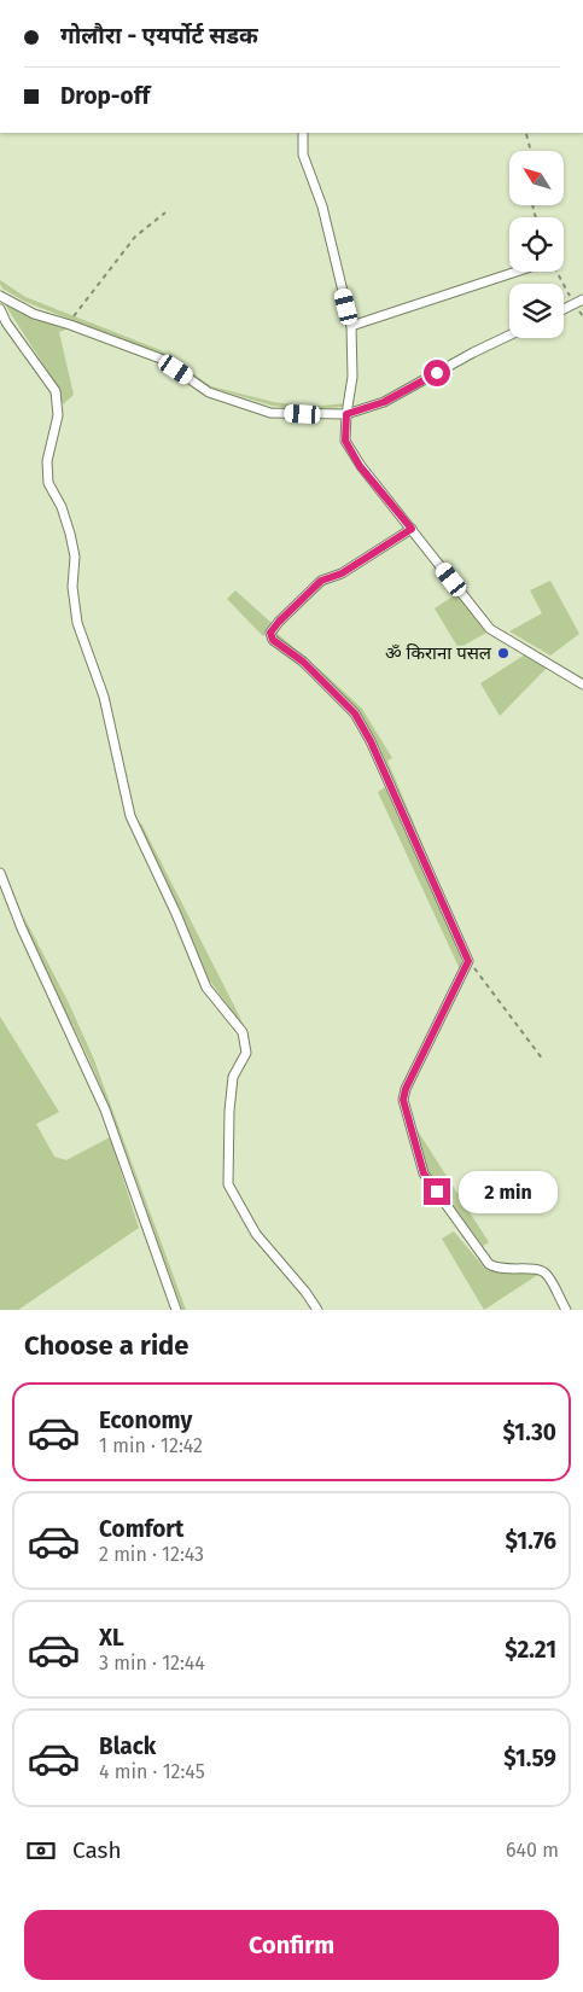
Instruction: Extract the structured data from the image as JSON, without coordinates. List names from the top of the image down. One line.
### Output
{"places":["ॐ किराना पसल"],"north":"top left","page":{"banner":["गोलौरा - एयर्पोर्ट सडक","Drop-off"],"bubble":"2 min","heading":"Choose a ride","list":[{"name":"Economy","note":"1 min · 12:42","value":"$1.30"},{"name":"Comfort","note":"2 min · 12:43","value":"$1.76"},{"name":"XL","note":"3 min · 12:44","value":"$2.21"},{"name":"Black","note":"4 min · 12:45","value":"$1.59"}],"pay":["Cash","640 m"],"buttons":"Confirm"}}
